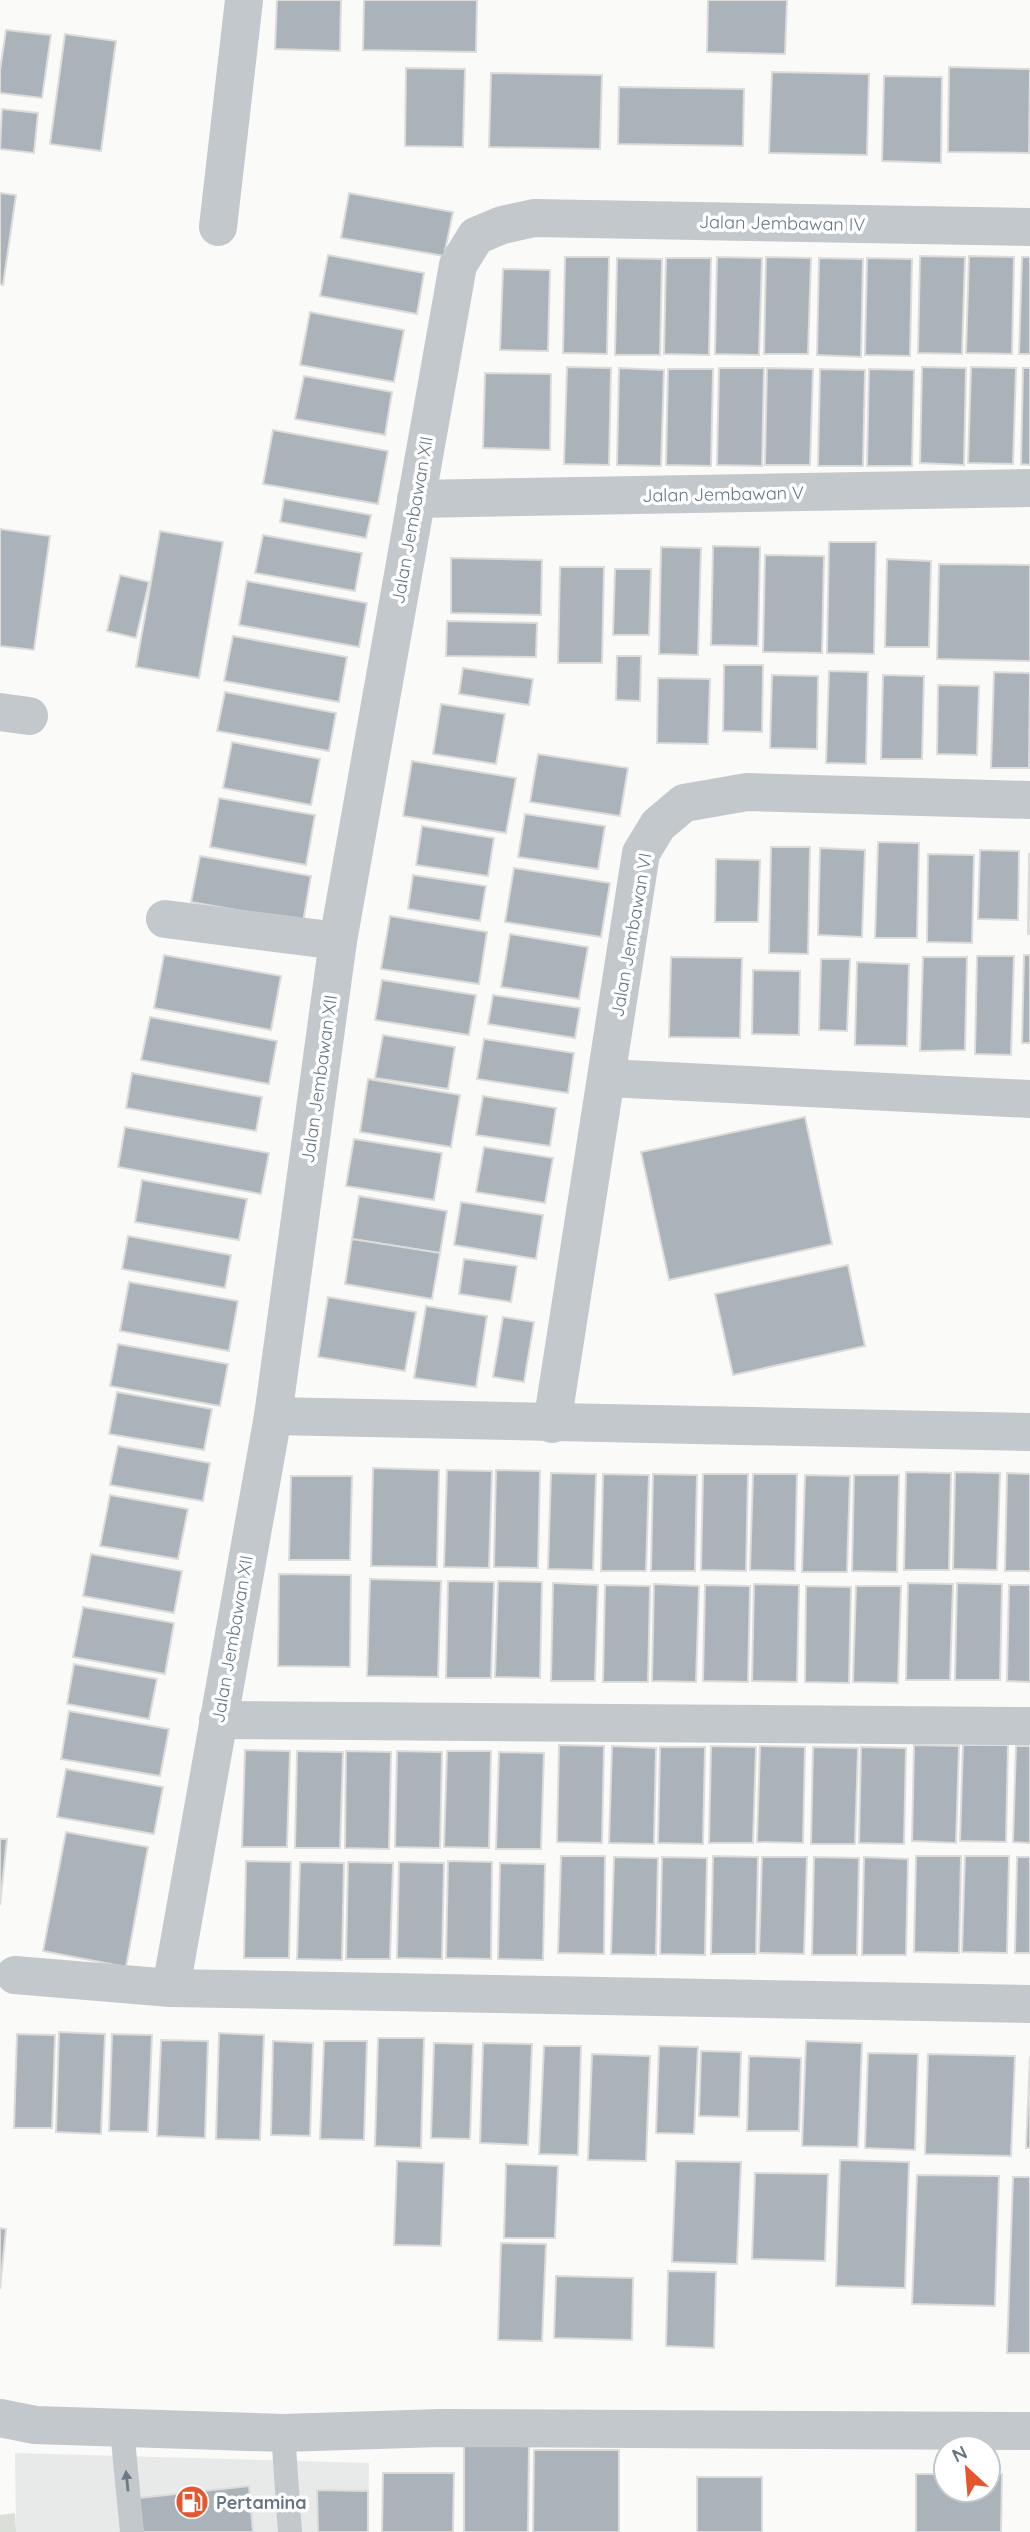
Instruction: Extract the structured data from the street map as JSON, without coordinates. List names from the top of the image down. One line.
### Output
{"streets":{"street":["Jalan Jembawan IV","Jalan Jembawan V","Jalan Jembawan XII","Jalan Jembawan VI"]},"crossings":[["Jalan Jembawan IV","Jalan Jembawan XII"],["Jalan Jembawan V","Jalan Jembawan XII"]],"places":{"fuel station":["Pertamina"]},"north":"top left"}
